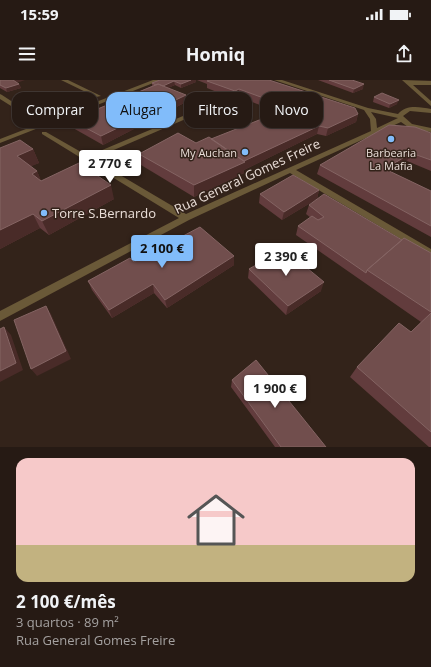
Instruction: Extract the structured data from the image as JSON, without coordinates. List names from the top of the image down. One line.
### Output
{"streets":{"street":["Rua General Gomes Freire"]},"places":["Barbearia La Mafia","My Auchan","Torre S.Bernardo"],"page":{"status":"15:59","header":"Homiq","chip":["Comprar","Alugar","Filtros","Novo"],"price":["2 770 €","2 100 €","2 390 €","1 900 €"],"list":[{"name":"2 100 €/mês","note":"3 quartos · 89 m² · Rua General Gomes Freire"}]}}
